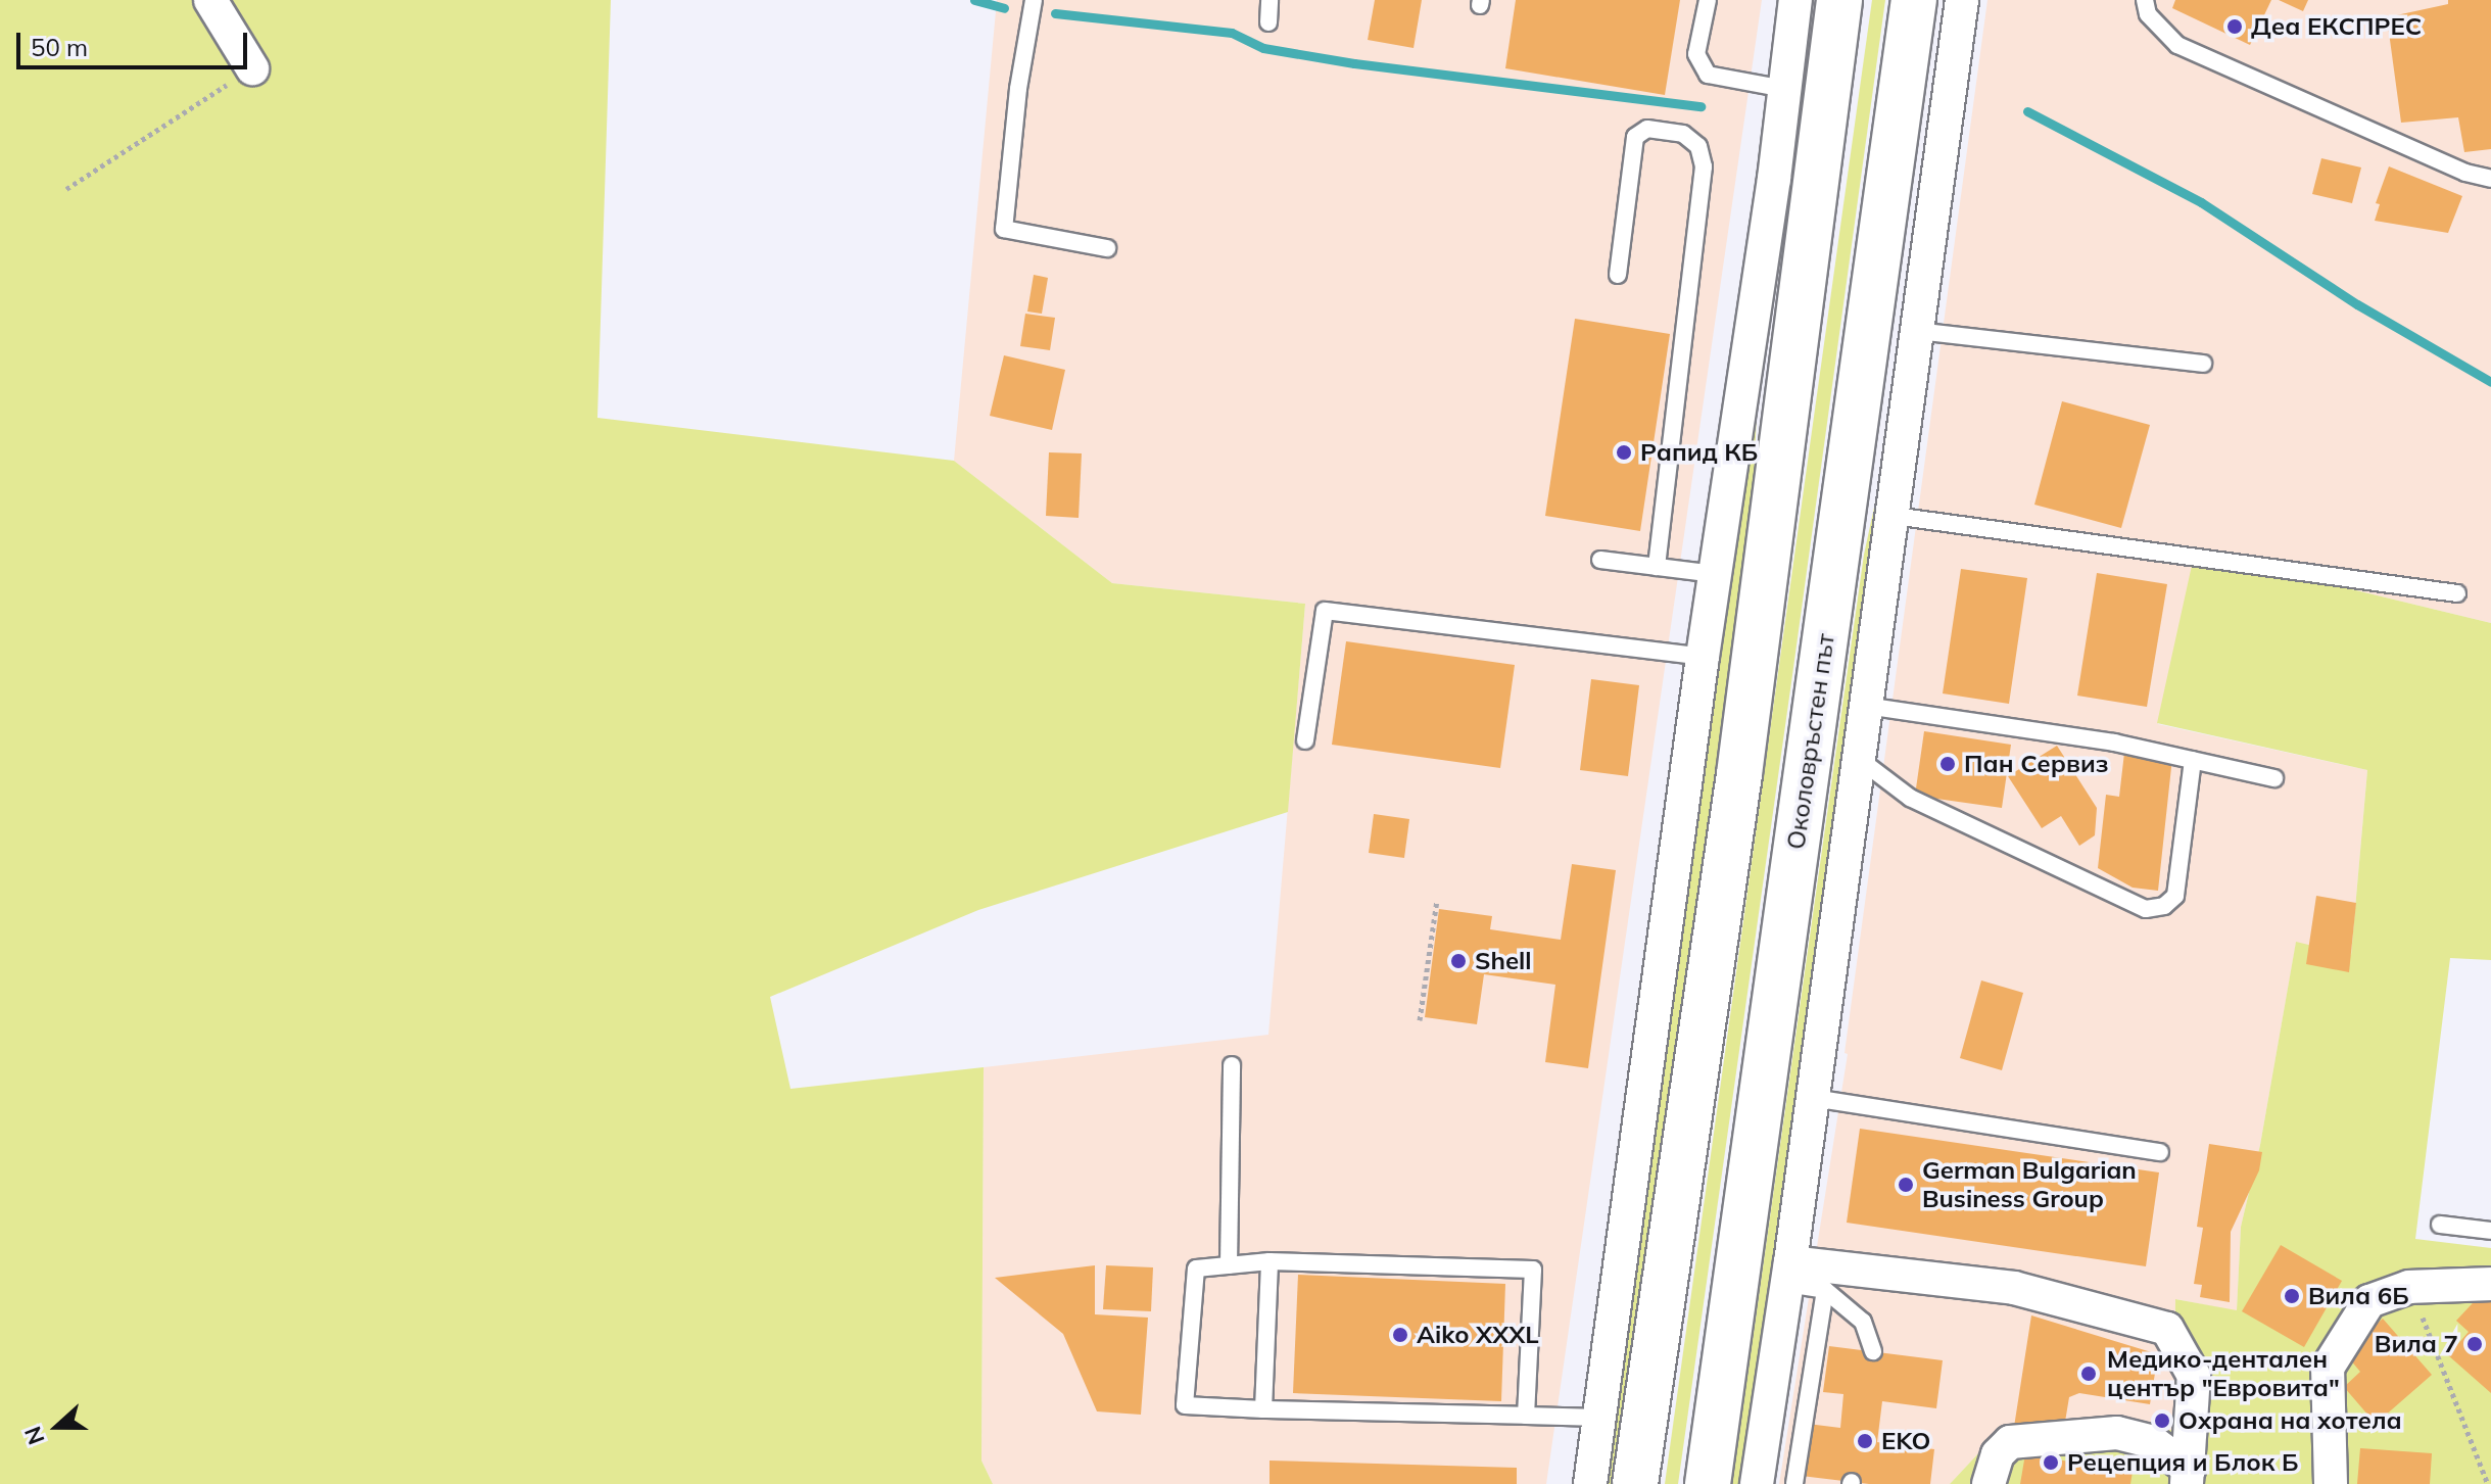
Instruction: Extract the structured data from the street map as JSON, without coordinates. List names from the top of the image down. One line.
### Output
{"streets":{"highway":["Околовръстен път"]},"places":["Деа ЕКСПРЕС","Рапид КБ","Пан Сервиз","Shell","German Bulgarian Business Group","Вила 6Б","Aiko XXXL","Вила 7","Медико-дентален център \"Евровита\"","Охрана на хотела","EKO","Рецепция и Блок Б"],"scale_bar":"50 m","north":"left"}
